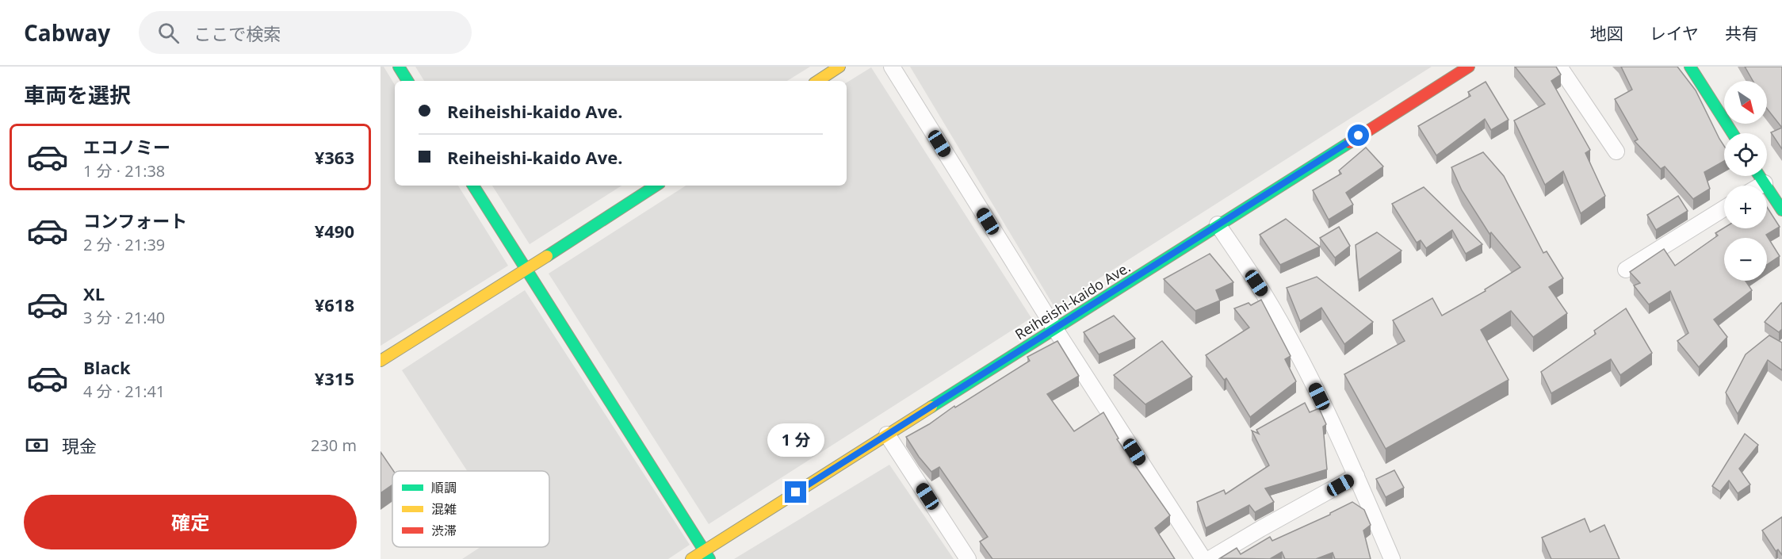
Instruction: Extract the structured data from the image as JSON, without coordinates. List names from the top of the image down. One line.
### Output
{"streets":{"street":["Reiheishi-kaido Ave."]},"legend":["順調","混雑","渋滞"],"north":"bottom right","page":{"header":"Cabway","search":"ここで検索","nav":["地図","レイヤ","共有"],"heading":"車両を選択","map_buttons":["+","−"],"banner":["Reiheishi-kaido Ave.","Reiheishi-kaido Ave."],"list":[{"name":"エコノミー","note":"1 分 · 21:38","value":"¥363"},{"name":"コンフォート","note":"2 分 · 21:39","value":"¥490"},{"name":"XL","note":"3 分 · 21:40","value":"¥618"},{"name":"Black","note":"4 分 · 21:41","value":"¥315"}],"pay":["現金","230 m"],"bubble":"1 分","buttons":"確定"}}
